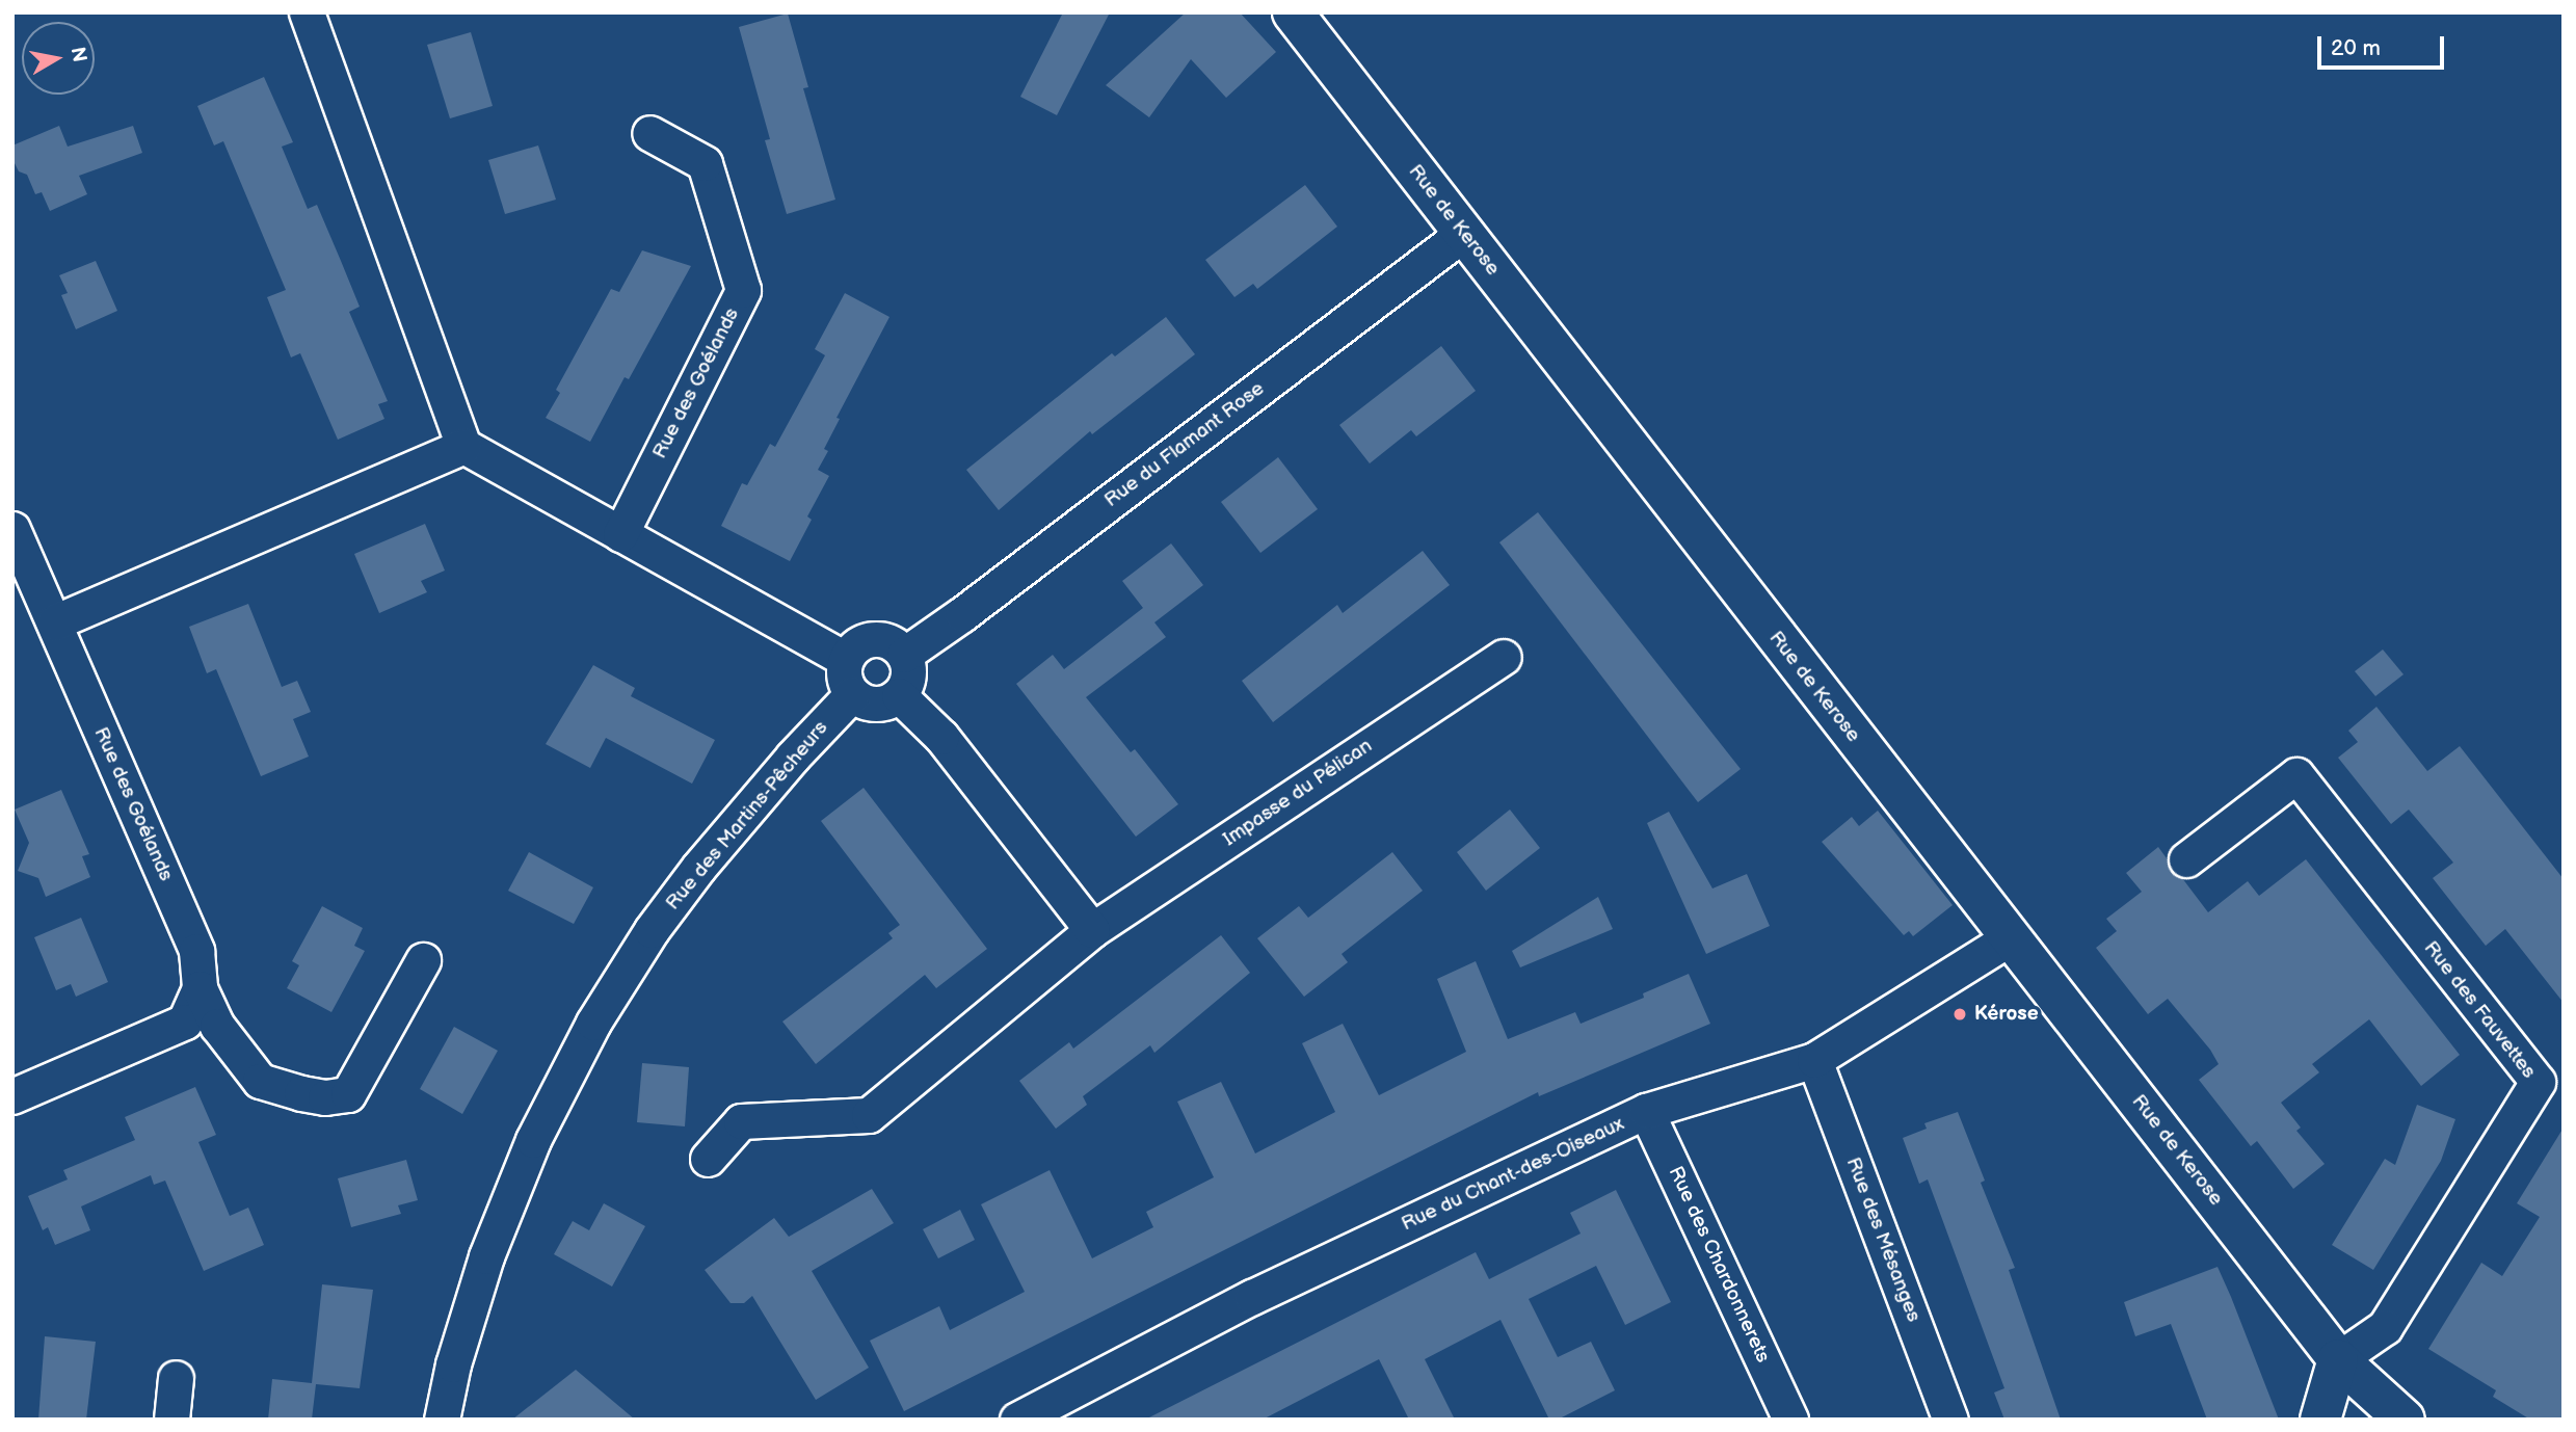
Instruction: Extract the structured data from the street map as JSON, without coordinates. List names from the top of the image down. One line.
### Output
{"streets":{"main road":["Rue de Kerose"],"street":["Rue des Goélands","Rue du Flamant Rose","Impasse du Pélican","Rue des Martins-Pêcheurs","Rue des Fauvettes","Rue du Chant-des-Oiseaux","Rue des Mésanges","Rue des Chardonnerets"]},"crossings":[["Rue de Kerose","Rue du Flamant Rose"],["Rue de Kerose","Rue des Fauvettes"],["Rue de Kerose","Rue du Chant-des-Oiseaux"],["Rue du Flamant Rose","Rue des Martins-Pêcheurs"],["Rue du Chant-des-Oiseaux","Rue des Mésanges"],["Rue du Chant-des-Oiseaux","Rue des Chardonnerets"]],"places":["Kérose"],"scale_bar":"20 m","north":"right"}
